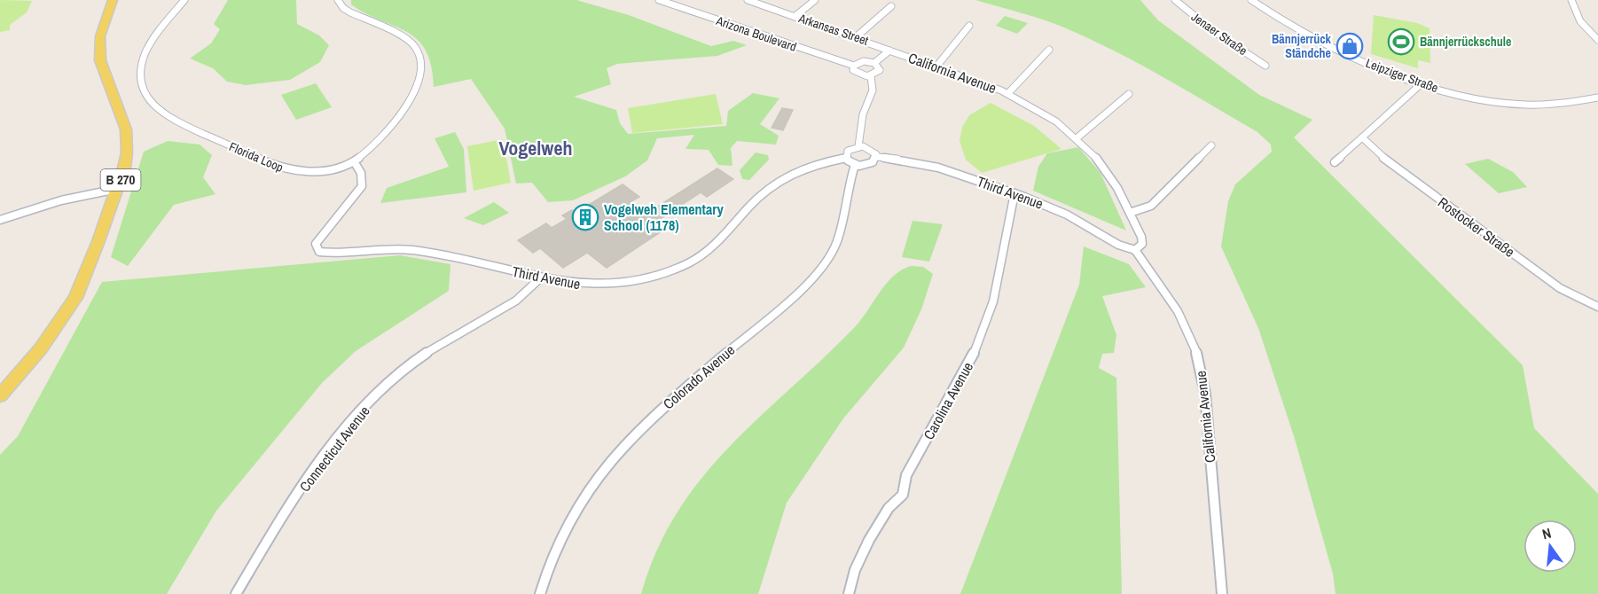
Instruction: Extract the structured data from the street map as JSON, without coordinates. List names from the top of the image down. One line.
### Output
{"streets":{"main road":["B 270"],"street":["Arkansas Street","Arizona Boulevard","Jenaer Straße","California Avenue","Leipziger Straße","Florida Loop","Third Avenue","Rostocker Straße","Colorado Avenue","Carolina Avenue","Connecticut Avenue"]},"crossings":[["Arkansas Street","California Avenue"],["California Avenue","Third Avenue"],["Florida Loop","Third Avenue"],["Third Avenue","Carolina Avenue"],["Third Avenue","Connecticut Avenue"]],"districts":["Vogelweh"],"places":{"sports":["Bännjerrückschule"],"shop":["Bännjerrück Ständche"],"building":["Vogelweh Elementary School (1178)"]},"north":"top"}
